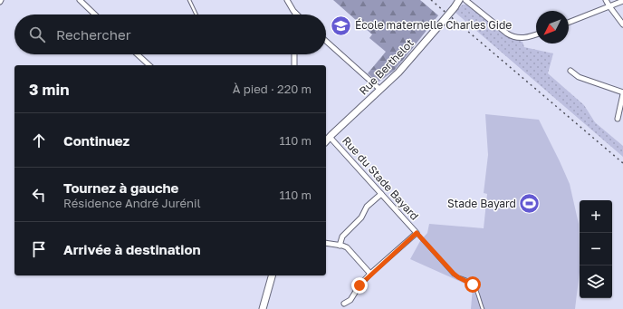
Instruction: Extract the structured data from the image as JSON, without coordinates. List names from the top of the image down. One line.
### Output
{"streets":{"street":["Rue Berthelot","Rue du Stade Bayard"]},"crossings":[["Rue Berthelot","Rue du Stade Bayard"]],"places":{"school or university":["École maternelle Charles Gide"],"sports":["Stade Bayard"]},"north":"bottom left","page":{"search":"Rechercher","heading":["3 min","À pied · 220 m"],"list":[["Continuez","110 m"],["Tournez à gauche","Résidence André Jurénil","110 m"],"Arrivée à destination"],"map_buttons":["+","−"]}}
